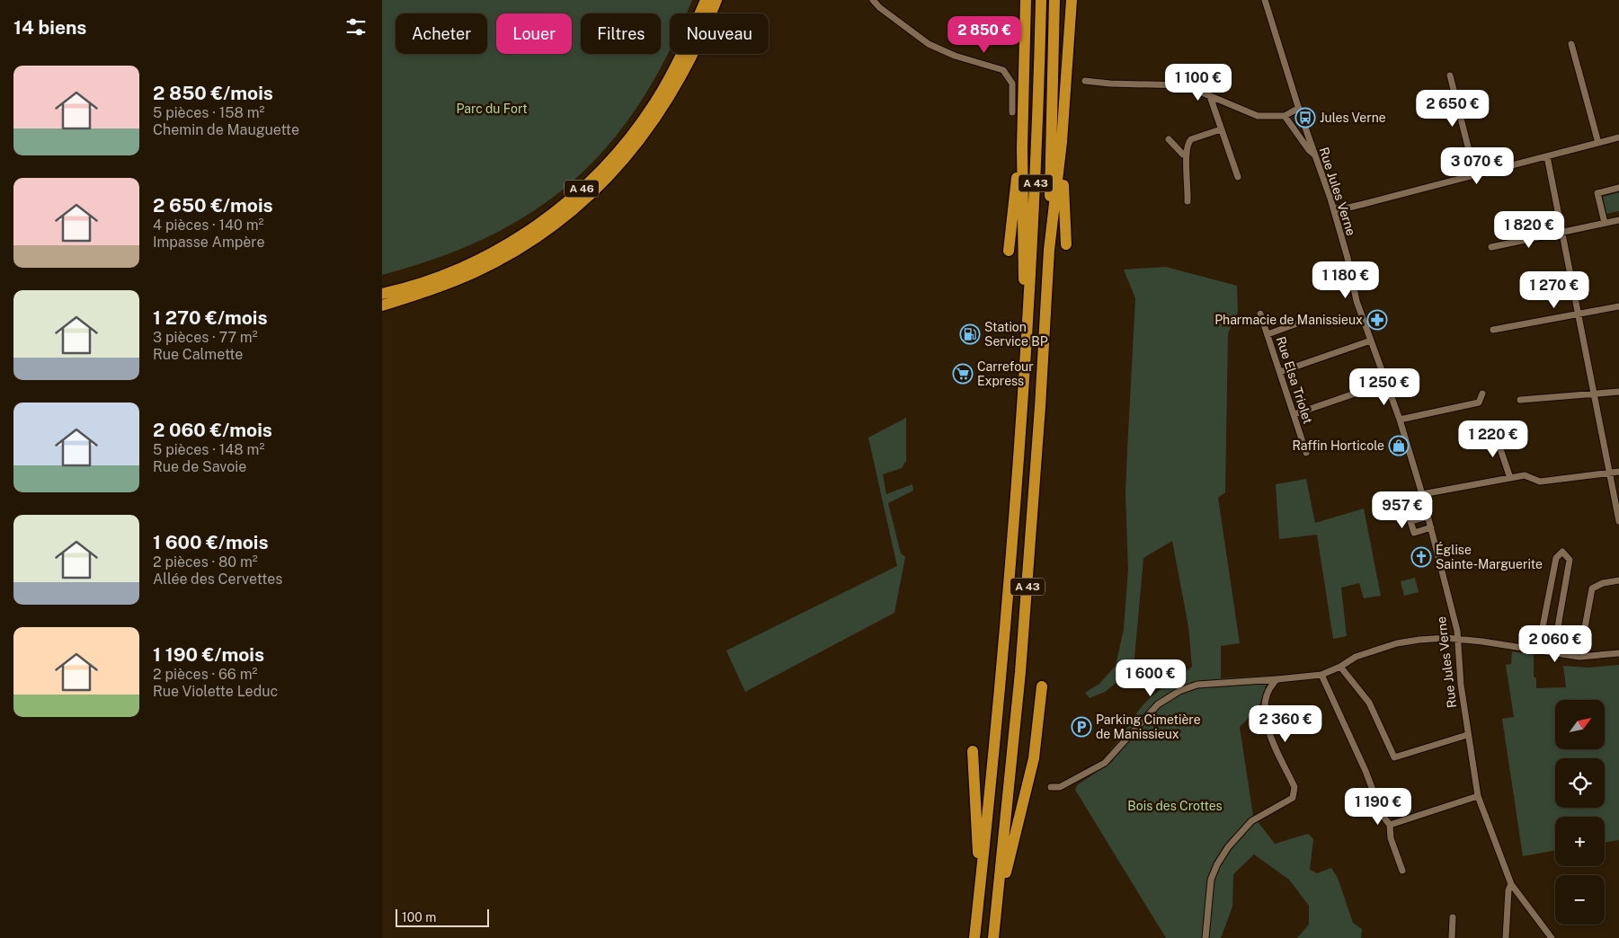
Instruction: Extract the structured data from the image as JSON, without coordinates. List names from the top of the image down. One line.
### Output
{"streets":{"highway":["A 43","A 46"],"street":["Rue Jules Verne","Rue Elsa Triolet"]},"parks":["Parc du Fort","Bois des Crottes"],"places":{"bus stop":["Jules Verne"],"pharmacy":["Pharmacie de Manissieux"],"fuel station":["Station Service BP"],"supermarket":["Carrefour Express"],"shop":["Raffin Horticole"],"church":["Église Sainte-Marguerite"],"parking":["Parking Cimetière de Manissieux"]},"scale_bar":"100 m","north":"top right","page":{"heading":"14 biens","chip":["Acheter","Louer","Filtres","Nouveau"],"price":["2 850 €","1 100 €","2 650 €","3 070 €","1 820 €","1 180 €","1 270 €","1 250 €","1 220 €","957 €","2 060 €","1 600 €","2 360 €","1 190 €"],"list":[{"name":"2 850 €/mois","note":"5 pièces · 158 m² · Chemin de Mauguette"},{"name":"2 650 €/mois","note":"4 pièces · 140 m² · Impasse Ampère"},{"name":"1 270 €/mois","note":"3 pièces · 77 m² · Rue Calmette"},{"name":"2 060 €/mois","note":"5 pièces · 148 m² · Rue de Savoie"},{"name":"1 600 €/mois","note":"2 pièces · 80 m² · Allée des Cervettes"},{"name":"1 190 €/mois","note":"2 pièces · 66 m² · Rue Violette Leduc"}],"map_buttons":["+","−"],"scale":"100 m"}}
